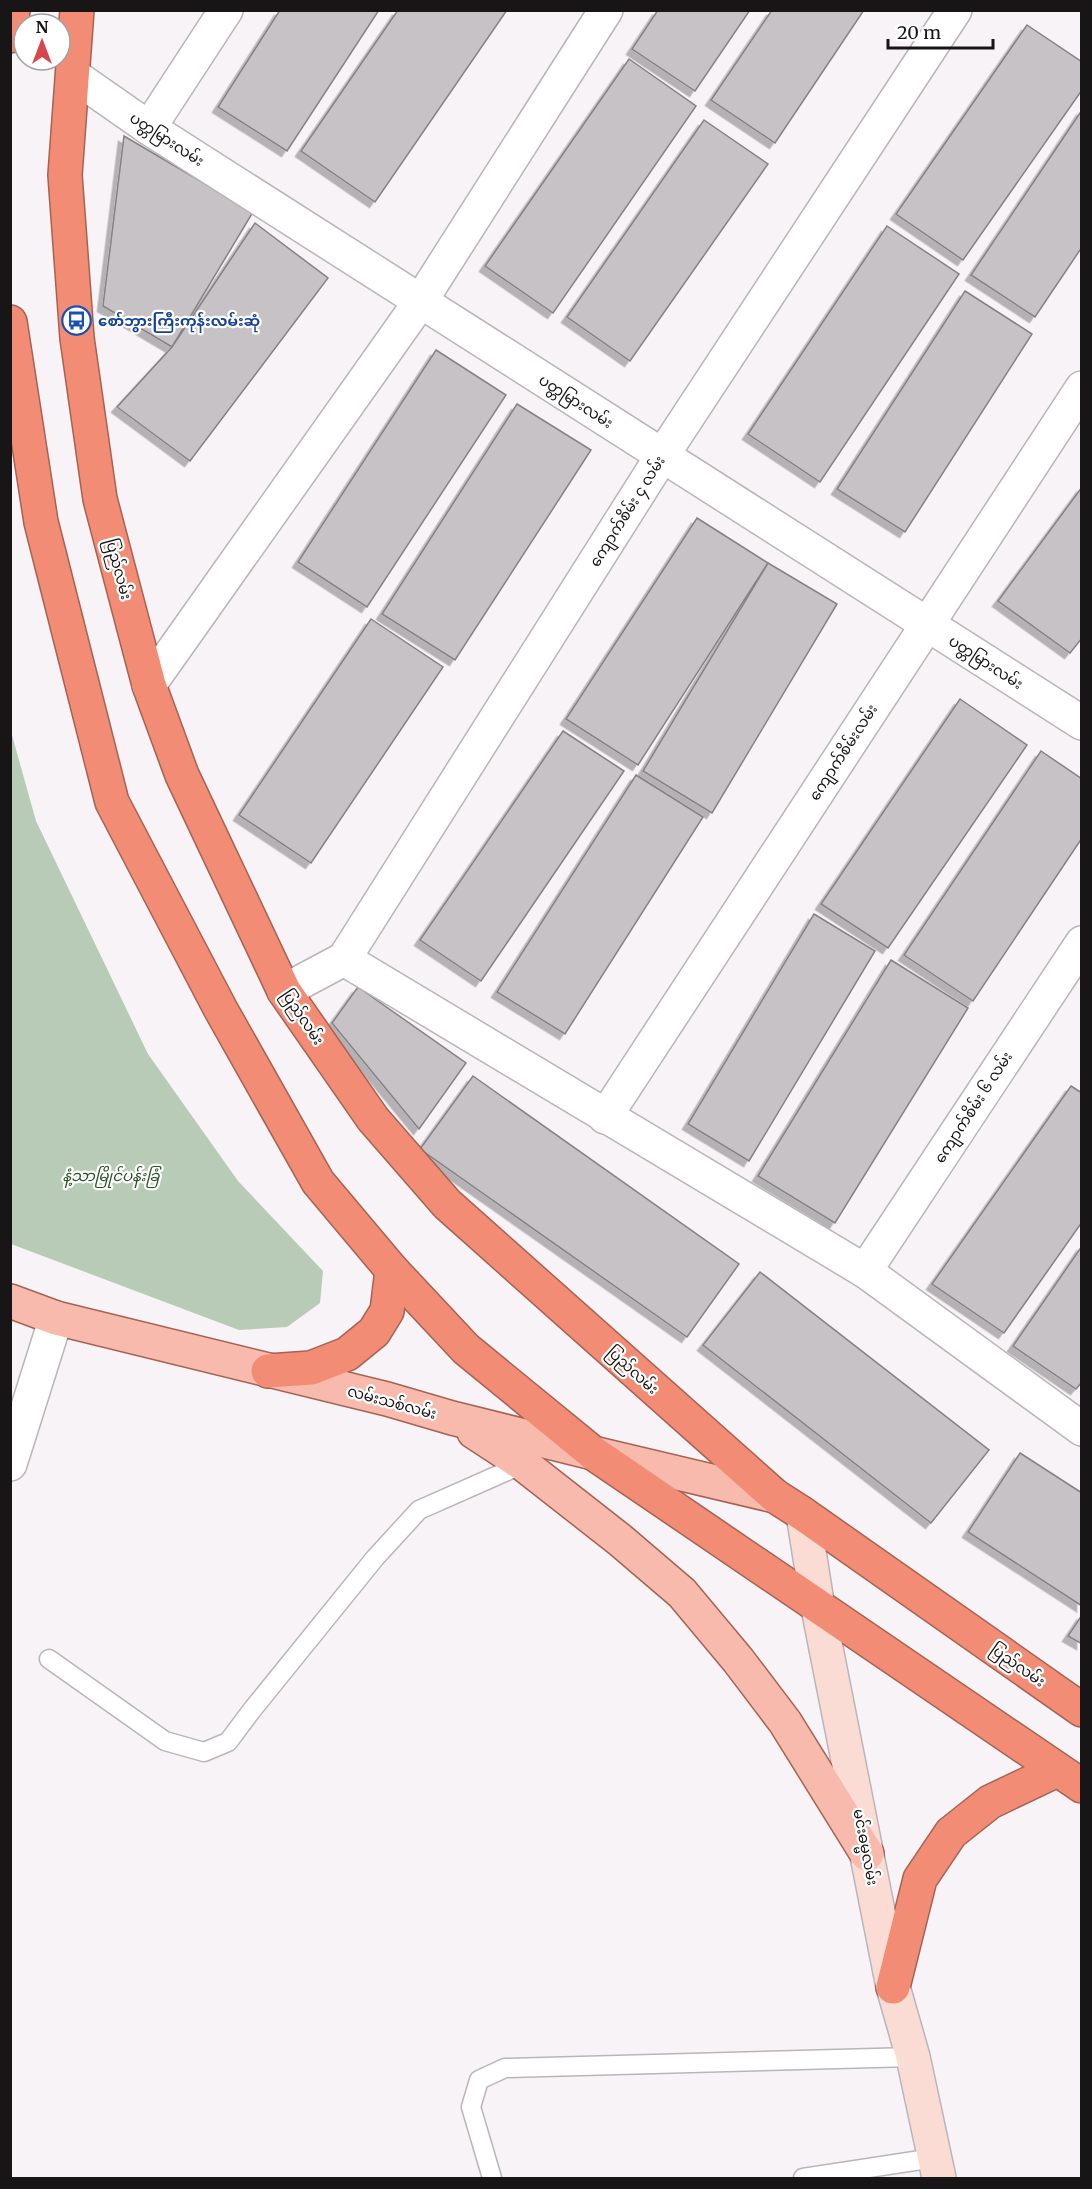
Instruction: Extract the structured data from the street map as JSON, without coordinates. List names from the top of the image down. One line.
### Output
{"streets":{"highway":["ပြည်လမ်း"],"main road":["လမ်းသစ်လမ်း","မင်းဓမ္မလမ်း"],"street":["ပတ္တမြားလမ်း","ကျောက်စိမ်း ၄ လမ်း","ကျောက်စိမ်းလမ်း","ကျောက်စိမ်း ၆ လမ်း"]},"crossings":[["ပတ္တမြားလမ်း","ကျောက်စိမ်း ၄ လမ်း"],["ပတ္တမြားလမ်း","ပြည်လမ်း"],["ပတ္တမြားလမ်း","ကျောက်စိမ်းလမ်း"],["ကျောက်စိမ်း ၄ လမ်း","ပြည်လမ်း"],["ပြည်လမ်း","လမ်းသစ်လမ်း"],["ပြည်လမ်း","မင်းဓမ္မလမ်း"]],"parks":["နံ့သာမြိုင်ပန်းခြံ"],"places":{"bus stop":["စော်ဘွားကြီးကုန်းလမ်းဆုံ"]},"scale_bar":"20 m","north":"top"}
